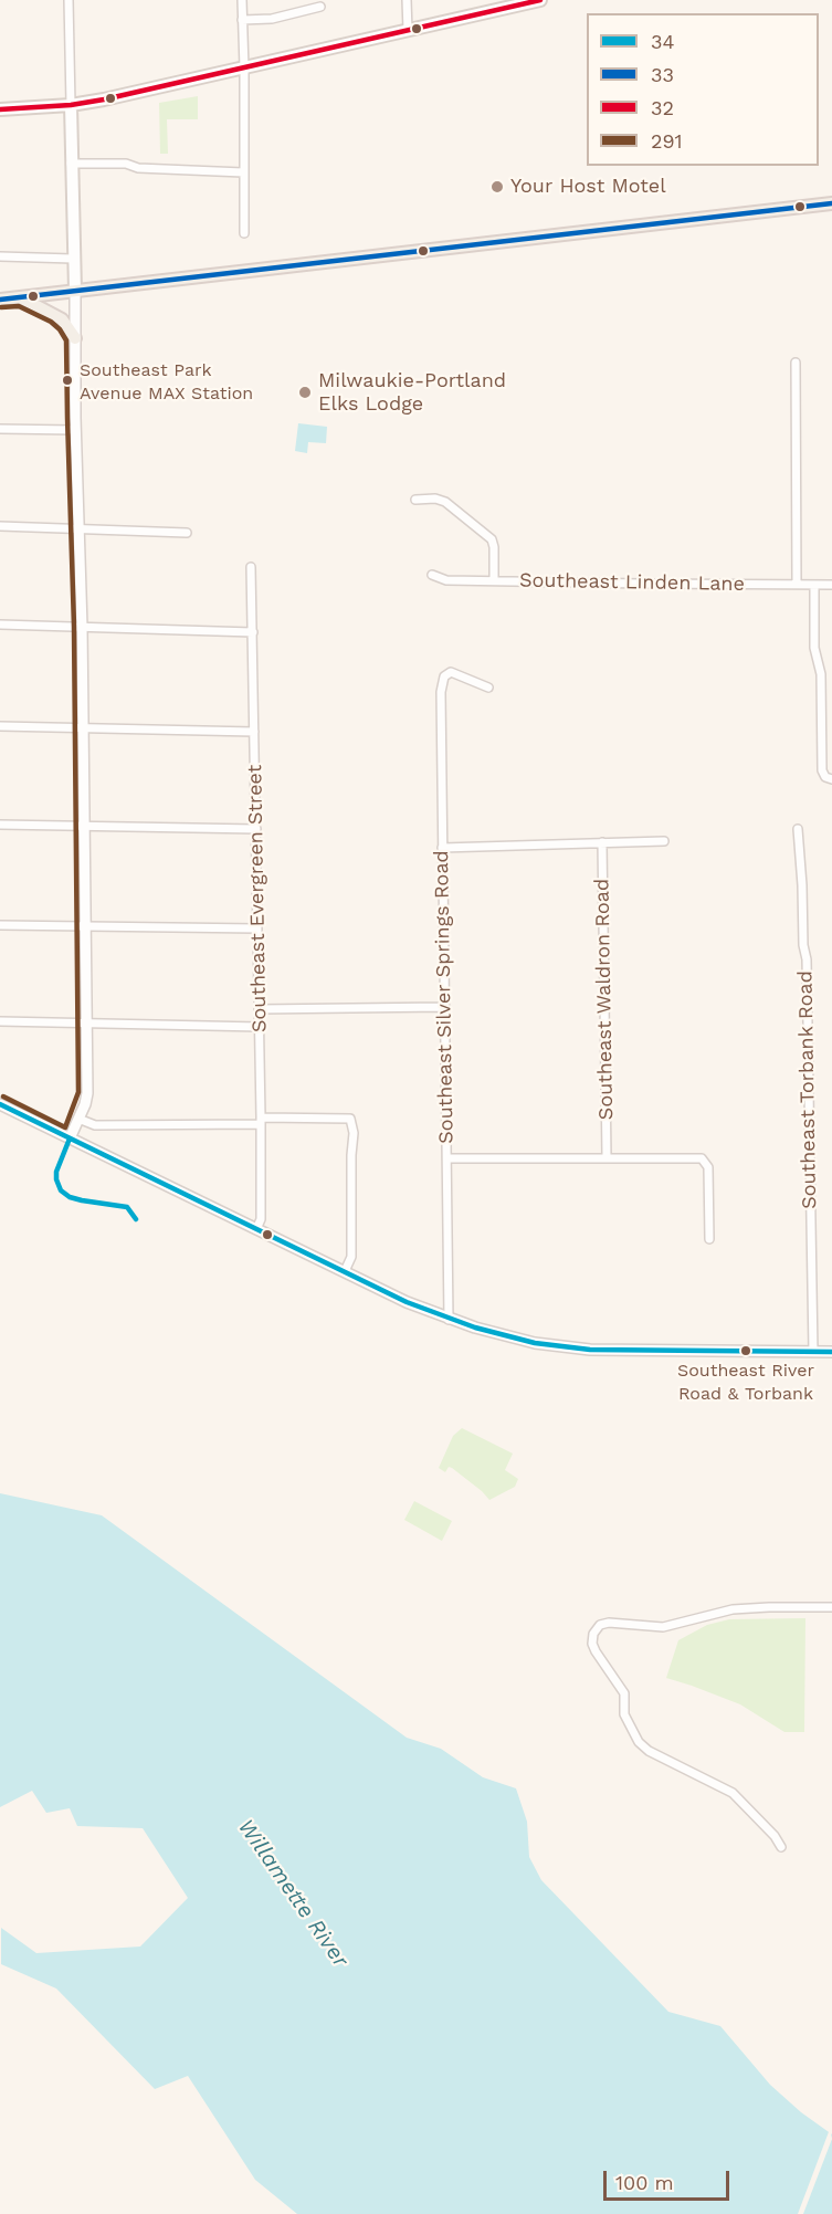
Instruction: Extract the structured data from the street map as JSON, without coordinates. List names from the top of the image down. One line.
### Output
{"streets":{"street":["Southeast Linden Lane","Southeast Evergreen Street","Southeast Silver Springs Road","Southeast Waldron Road","Southeast Torbank Road"]},"water":["Willamette River"],"places":["Your Host Motel","Southeast Park Avenue MAX Station","Milwaukie-Portland Elks Lodge","Southeast River Road & Torbank"],"lines":["transit line 32","transit line 33","transit line 291","transit line 34"],"legend":["34","33","32","291"],"scale_bar":"100 m"}
